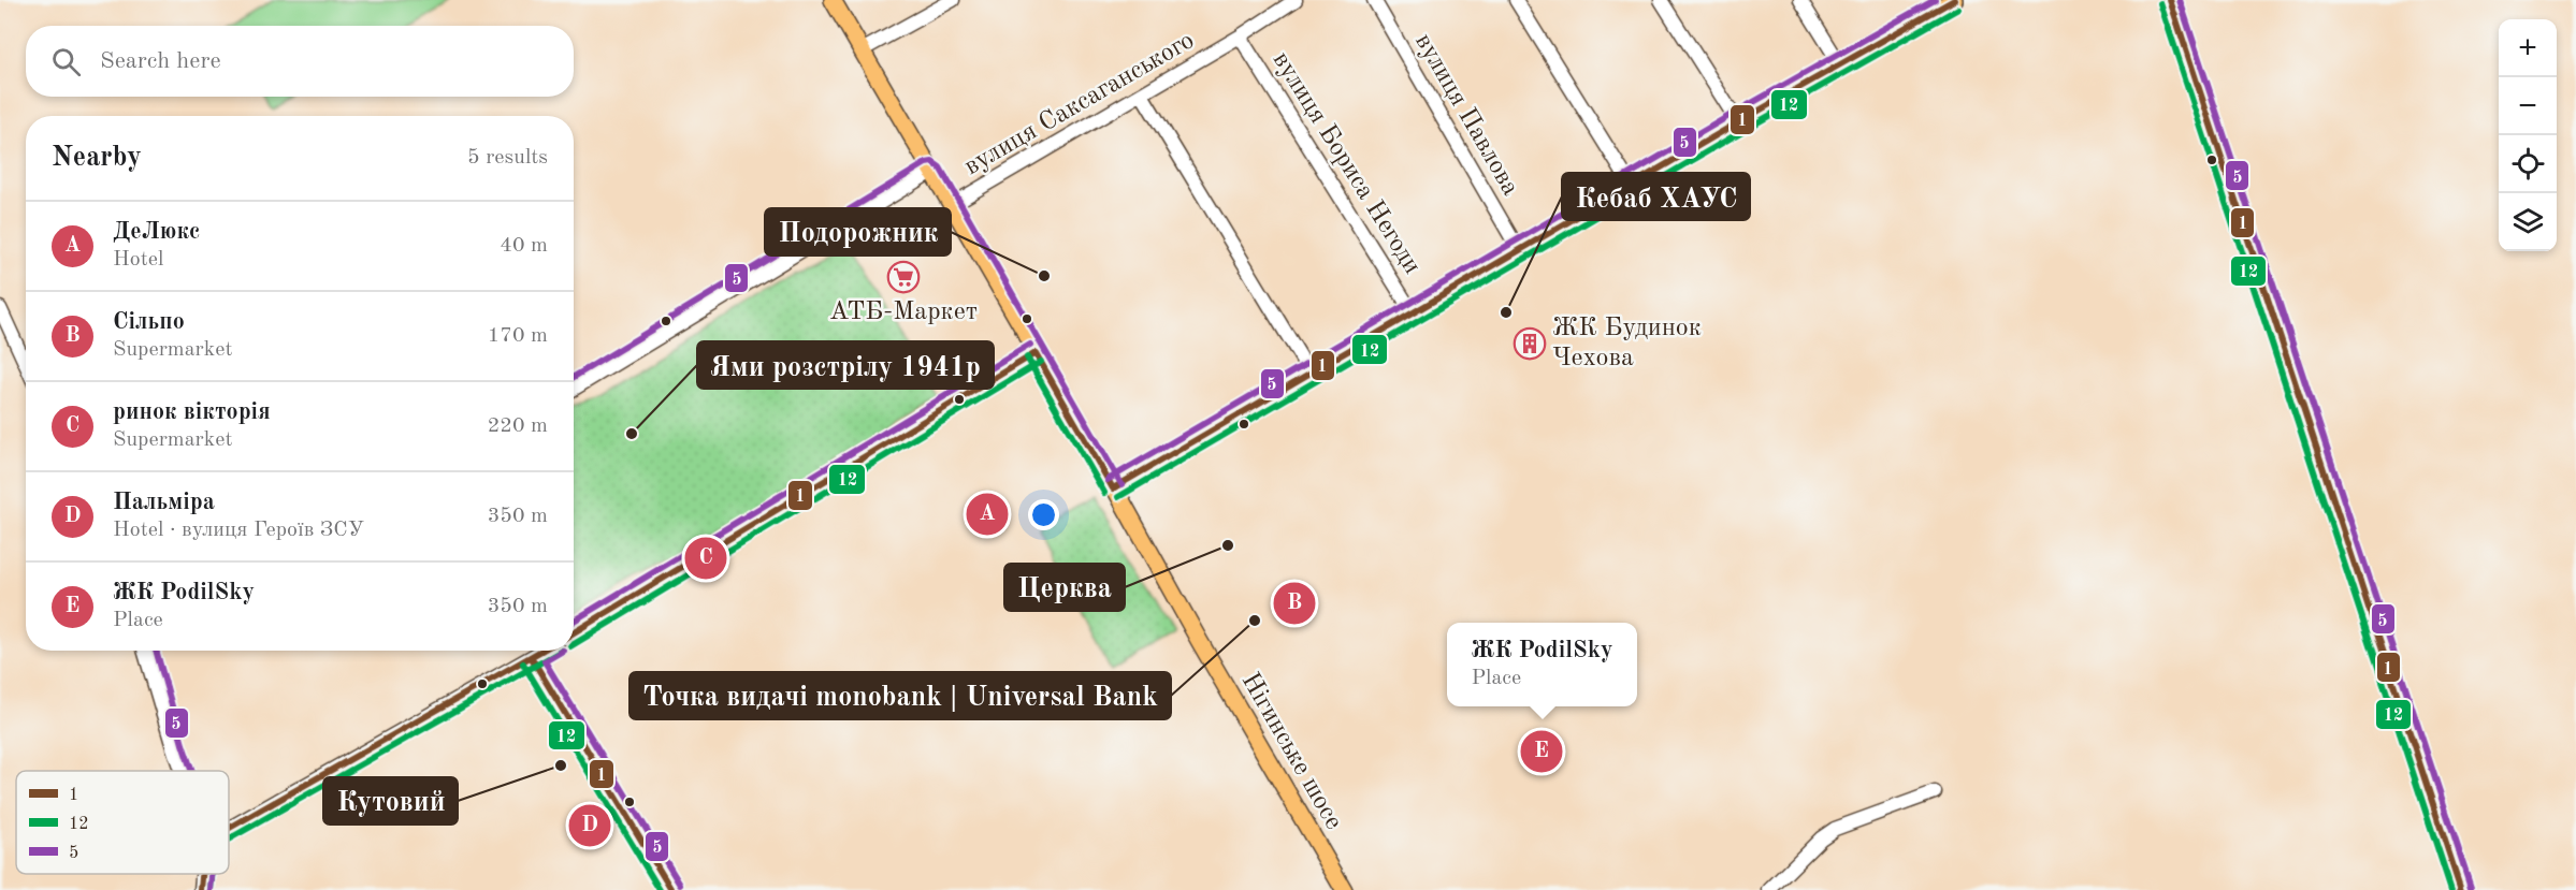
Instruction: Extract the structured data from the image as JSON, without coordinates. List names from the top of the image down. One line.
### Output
{"streets":{"main road":["Нігинське шосе"],"street":["вулиця Саксаганського","вулиця Павлова","вулиця Бориса Негоди"]},"crossings":[["вулиця Саксаганського","вулиця Бориса Негоди"],["вулиця Саксаганського","Нігинське шосе"]],"places":{"other":["Подорожник","Кебаб ХАУС","Ями розстрілу 1941р","Церква","Точка видачі monobank | Universal Bank","Кутовий"],"supermarket":["АТБ-Маркет"],"building":["ЖК Будинок Чехова"]},"lines":["transit line 1","transit line 5","transit line 12"],"legend":["1","12","5"],"page":{"map_buttons":["+","−"],"search":"Search here","heading":["Nearby","5 results"],"list":[{"mark":"A","name":"ДеЛюкс","note":"Hotel","value":"40 m"},{"mark":"B","name":"Сільпо","note":"Supermarket","value":"170 m"},{"mark":"C","name":"ринок вікторія","note":"Supermarket","value":"220 m"},{"mark":"D","name":"Пальміра","note":"Hotel · вулиця Героїв ЗСУ","value":"350 m"},{"mark":"E","name":"ЖК PodilSky","note":"Place","value":"350 m"}],"pins":["A","C","B","E","D"],"popup":["ЖК PodilSky","Place"]}}
